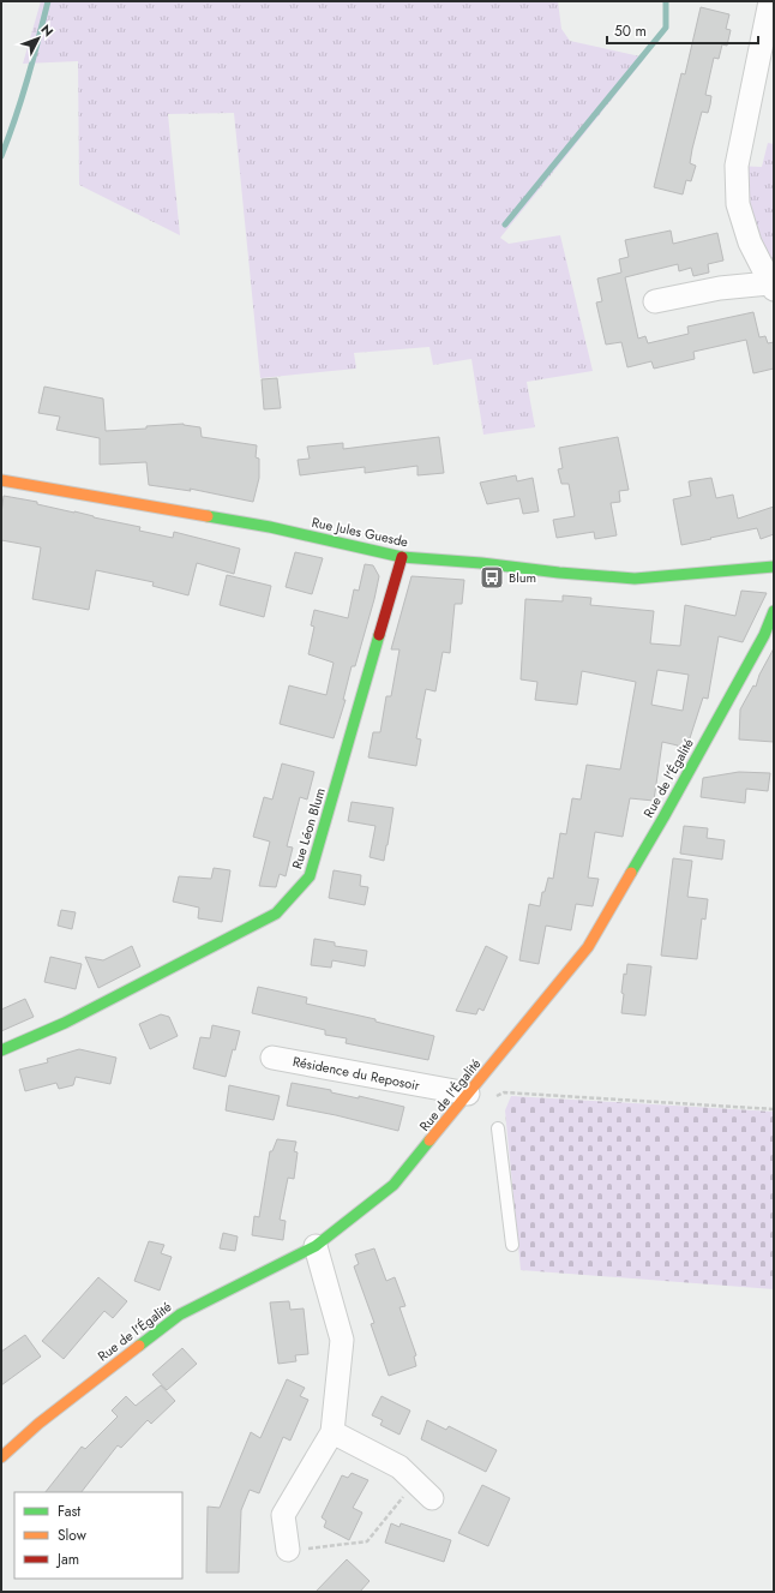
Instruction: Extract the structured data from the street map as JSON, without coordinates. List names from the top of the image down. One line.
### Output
{"streets":{"street":["Rue Jules Guesde","Rue de l'Égalité","Rue Léon Blum","Résidence du Reposoir"]},"crossings":[["Rue Jules Guesde","Rue Léon Blum"],["Rue de l'Égalité","Résidence du Reposoir"]],"places":{"bus stop":["Blum"]},"legend":["Fast","Slow","Jam"],"scale_bar":"50 m","north":"top right"}
